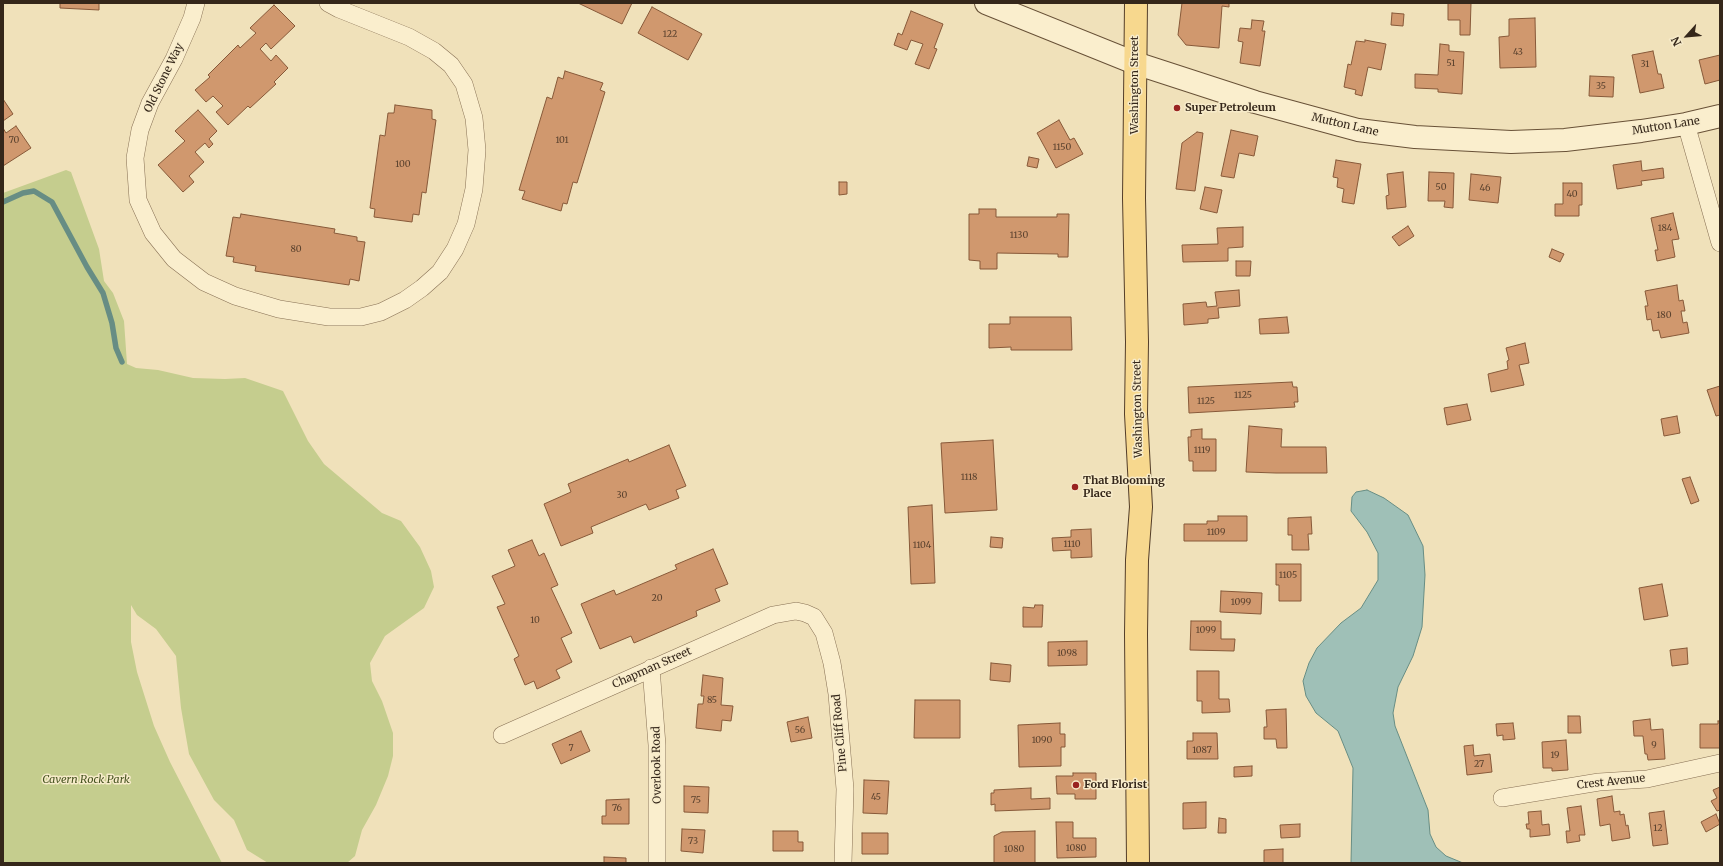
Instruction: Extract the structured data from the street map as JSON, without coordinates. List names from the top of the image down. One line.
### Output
{"streets":{"main road":["Washington Street"],"street":["Old Stone Way","Mutton Lane","Chapman Street","Pine Cliff Road","Overlook Road","Crest Avenue"]},"crossings":[["Washington Street","Mutton Lane"],["Chapman Street","Pine Cliff Road"],["Chapman Street","Overlook Road"]],"parks":["Cavern Rock Park"],"places":["Super Petroleum","That Blooming Place","Ford Florist"],"house_numbers":["122","43","51","31","35","70","101","1150","100","50","46","40","184","1130","80","180","1125","1125","1119","1118","30","1109","1110","1104","1105","20","1099","10","1099","1098","85","56","1090","9","7","1087","19","27","45","75","76","12","73","1080","1080"],"north":"bottom left"}
